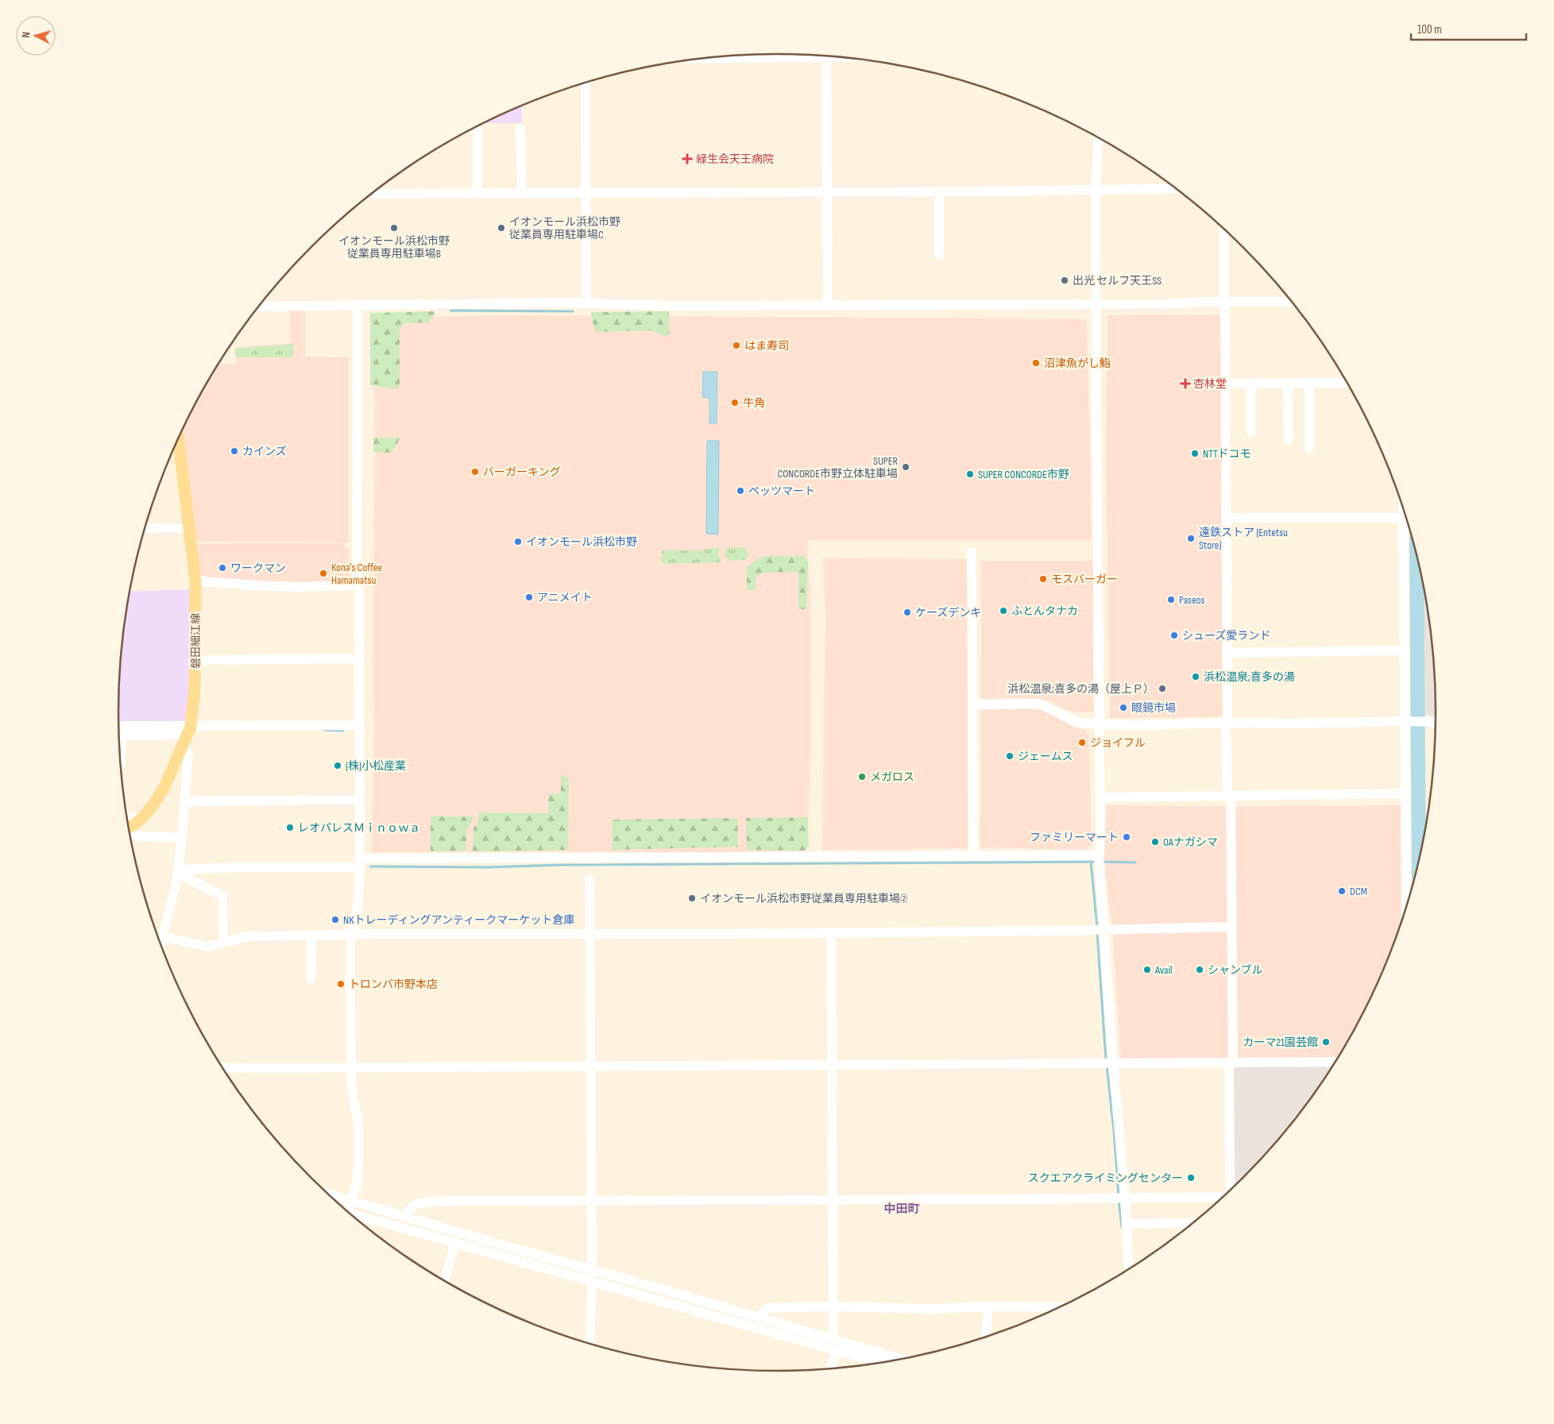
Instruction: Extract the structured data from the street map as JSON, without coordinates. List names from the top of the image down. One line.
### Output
{"streets":{"main road":["磐田細江線"]},"districts":["中田町"],"places":{"health":["緑生会天王病院","杏林堂"],"other":["イオンモール浜松市野 従業員専用駐車場B","イオンモール浜松市野 従業員専用駐車場C","出光 セルフ天王SS","はま寿司","沼津魚がし鮨","牛角","カインズ","NTTドコモ","SUPER CONCORDE市野立体駐車場","バーガーキング","SUPER CONCORDE市野","ペッツマート","遠鉄ストア (Entetsu Store)","イオンモール浜松市野","ワークマン","Kona's Coffee Hamamatsu","モスバーガー","アニメイト","Paseos","ふとんタナカ","ケーズデンキ","シューズ愛ランド","浜松温泉;喜多の湯","浜松温泉;喜多の湯（屋上Ｐ）","眼鏡市場","ジョイフル","ジェームス","(株)小松産業","メガロス","レオパレスＭｉｎｏｗａ","ファミリーマート","OAナガシマ","DCM","イオンモール浜松市野従業員専用駐車場②","NKトレーディングアンティークマーケット倉庫","Avail","シャンブル","トロンバ市野本店","カーマ21園芸館","スクエアクライミングセンター"]},"scale_bar":"100 m","north":"left"}
